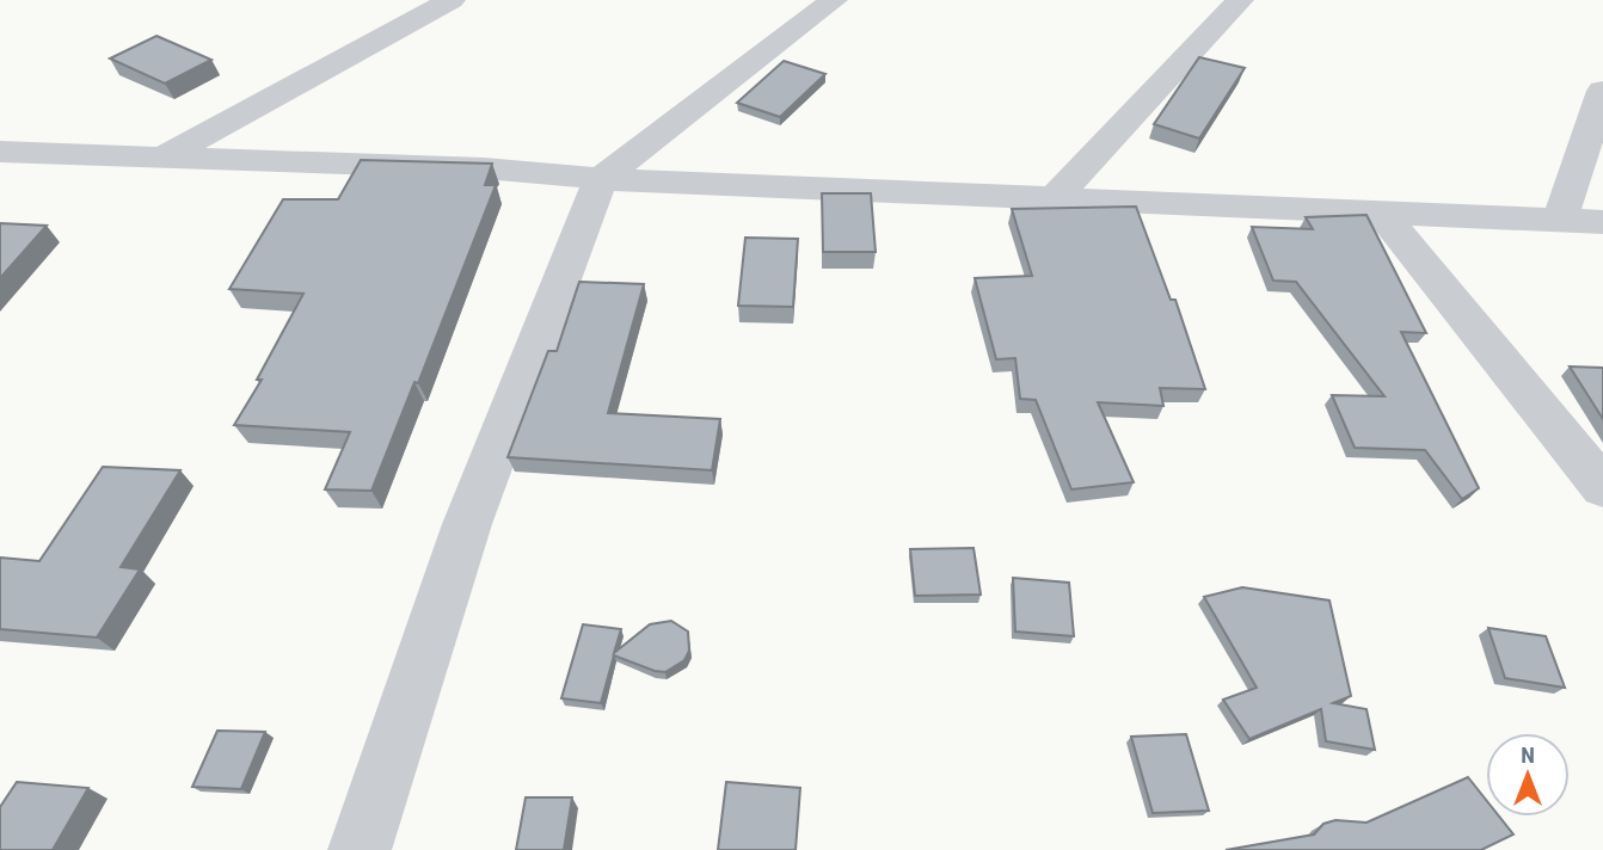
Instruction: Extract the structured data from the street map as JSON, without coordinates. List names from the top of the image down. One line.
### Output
{"north":"top"}
